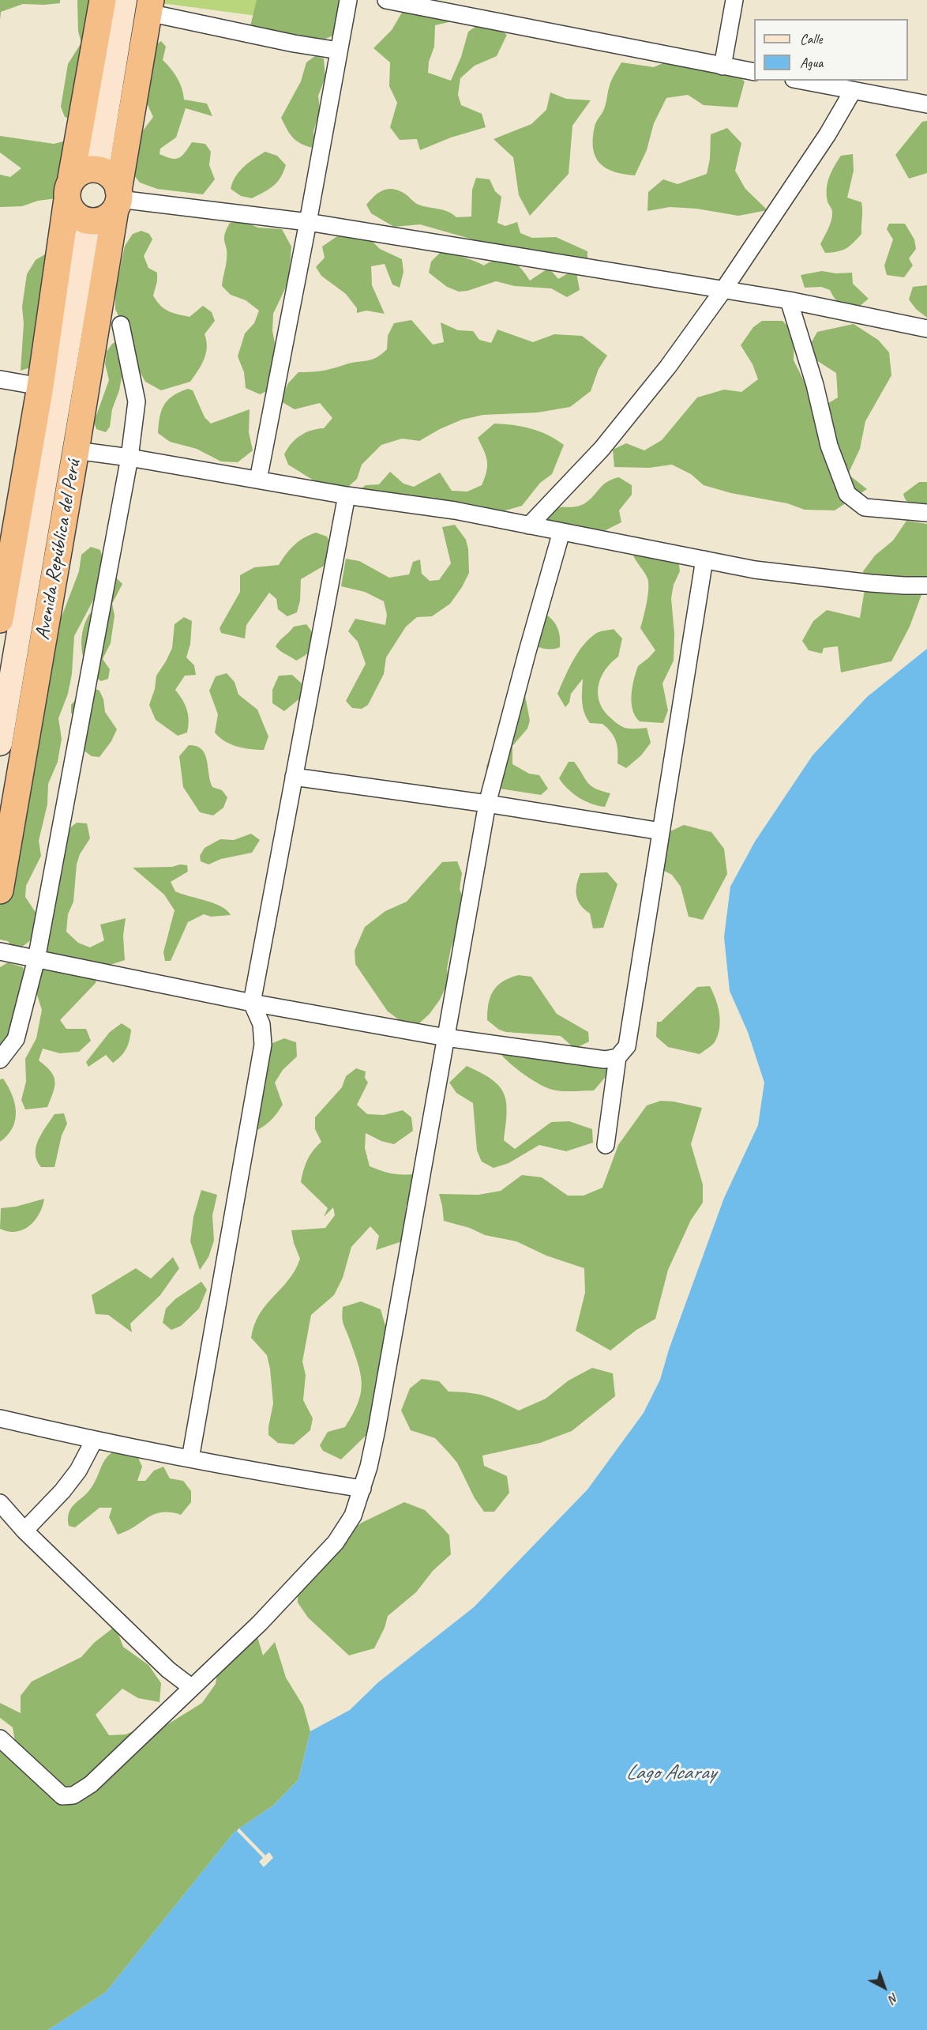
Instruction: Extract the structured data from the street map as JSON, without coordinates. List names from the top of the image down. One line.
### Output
{"streets":{"highway":["Avenida República del Perú"]},"water":["Lago Acaray"],"legend":["Calle","Agua"],"north":"bottom right"}
